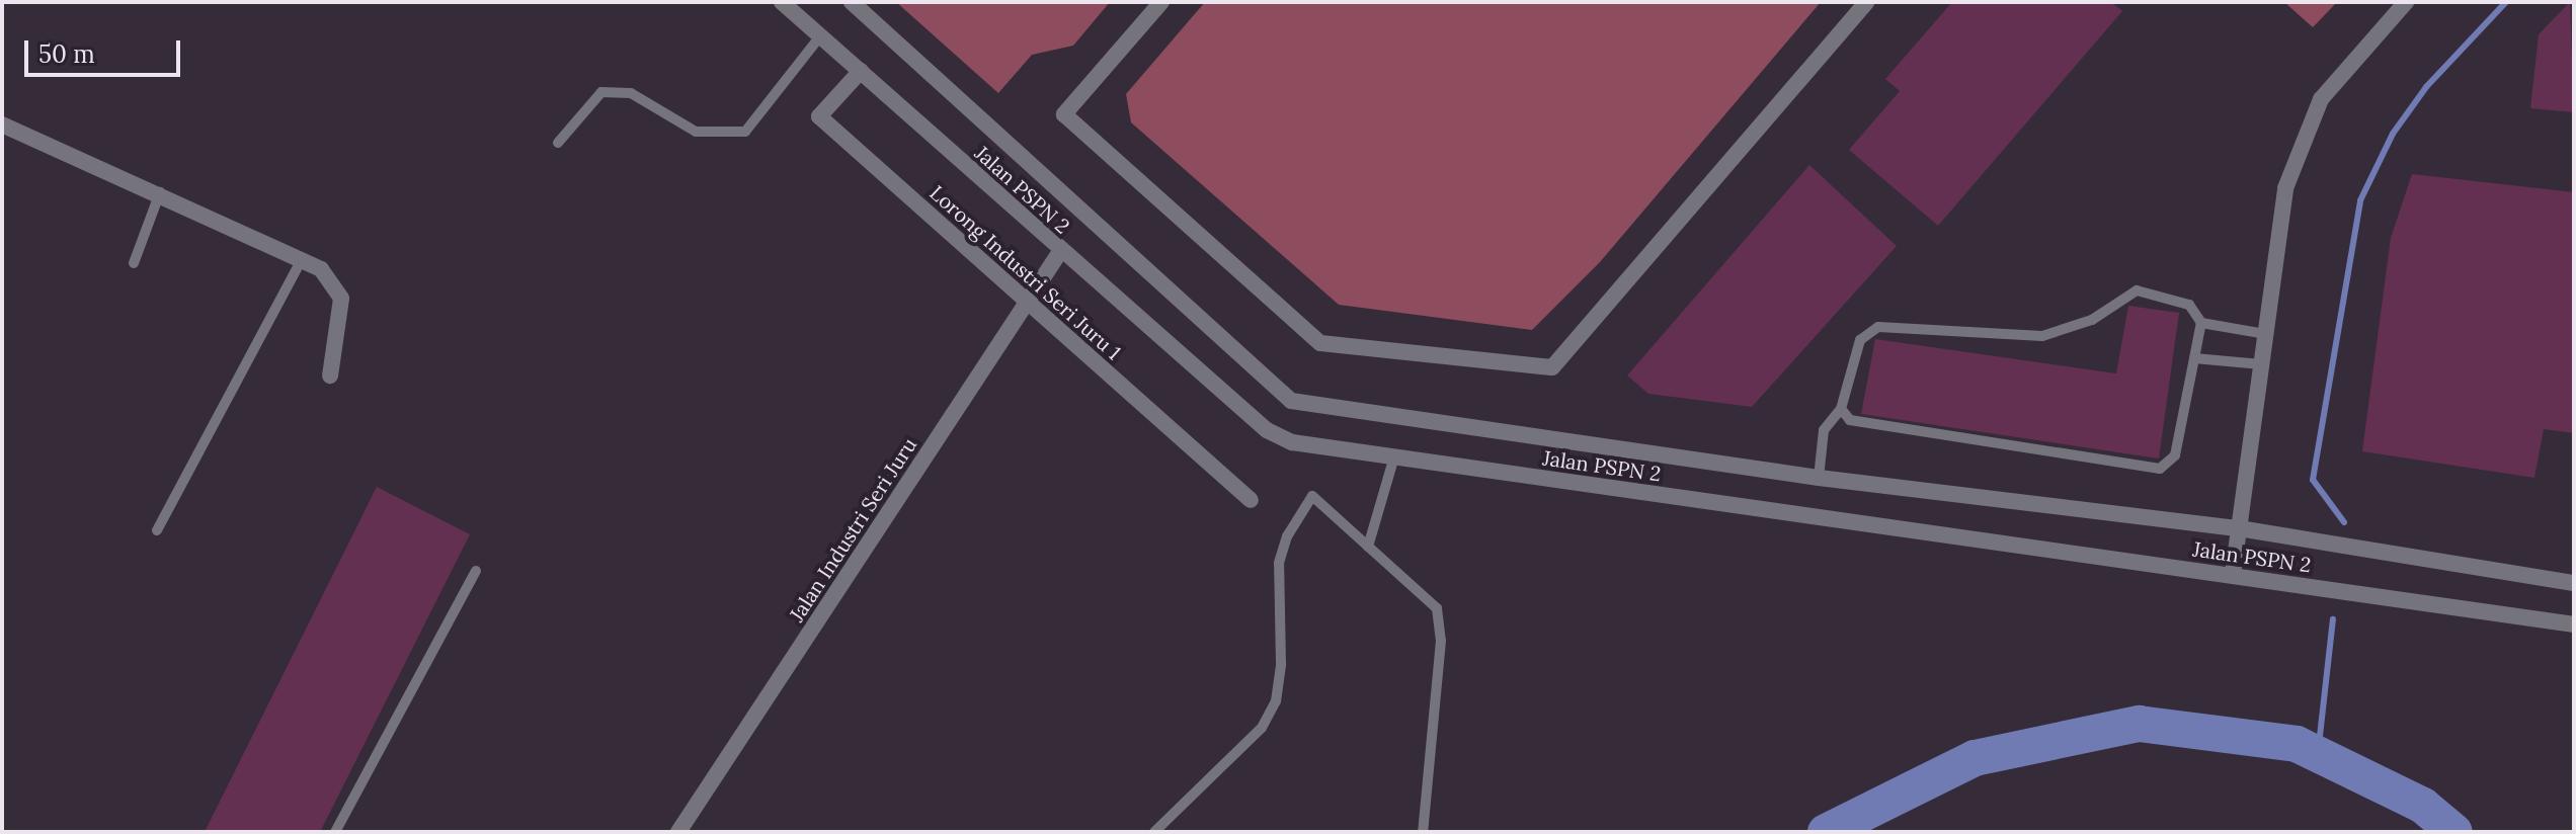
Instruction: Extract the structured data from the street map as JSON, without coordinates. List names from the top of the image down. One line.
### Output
{"streets":{"street":["Jalan PSPN 2","Lorong Industri Seri Juru 1","Jalan Industri Seri Juru"]},"crossings":[["Jalan PSPN 2","Lorong Industri Seri Juru 1"],["Jalan PSPN 2","Jalan Industri Seri Juru"],["Lorong Industri Seri Juru 1","Jalan Industri Seri Juru"]],"scale_bar":"50 m"}
